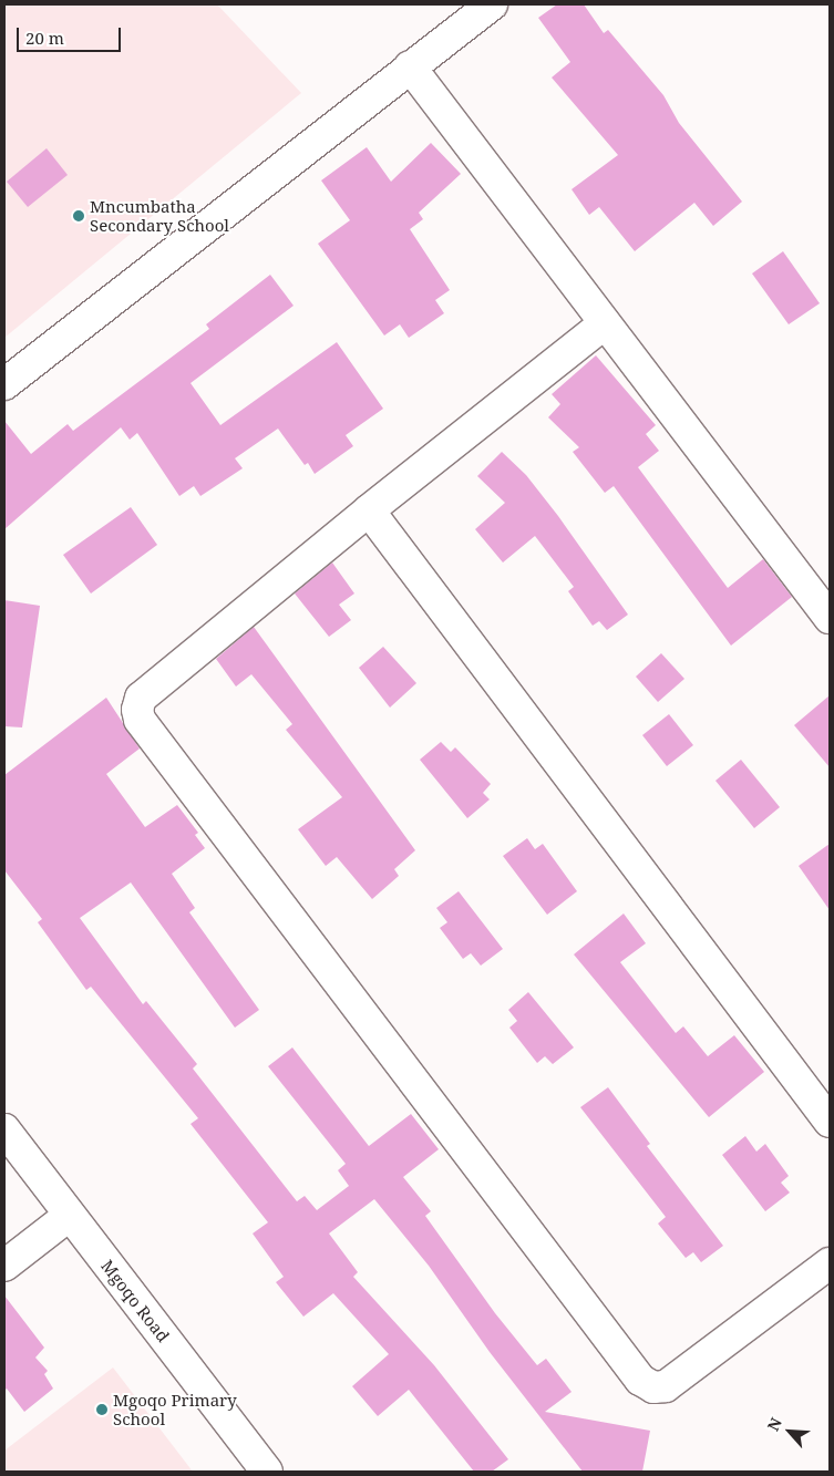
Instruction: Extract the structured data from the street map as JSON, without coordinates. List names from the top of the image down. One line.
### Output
{"streets":{"street":["Mgoqo Road"]},"places":["Mncumbatha Secondary School","Mgoqo Primary School"],"scale_bar":"20 m","north":"top left"}
